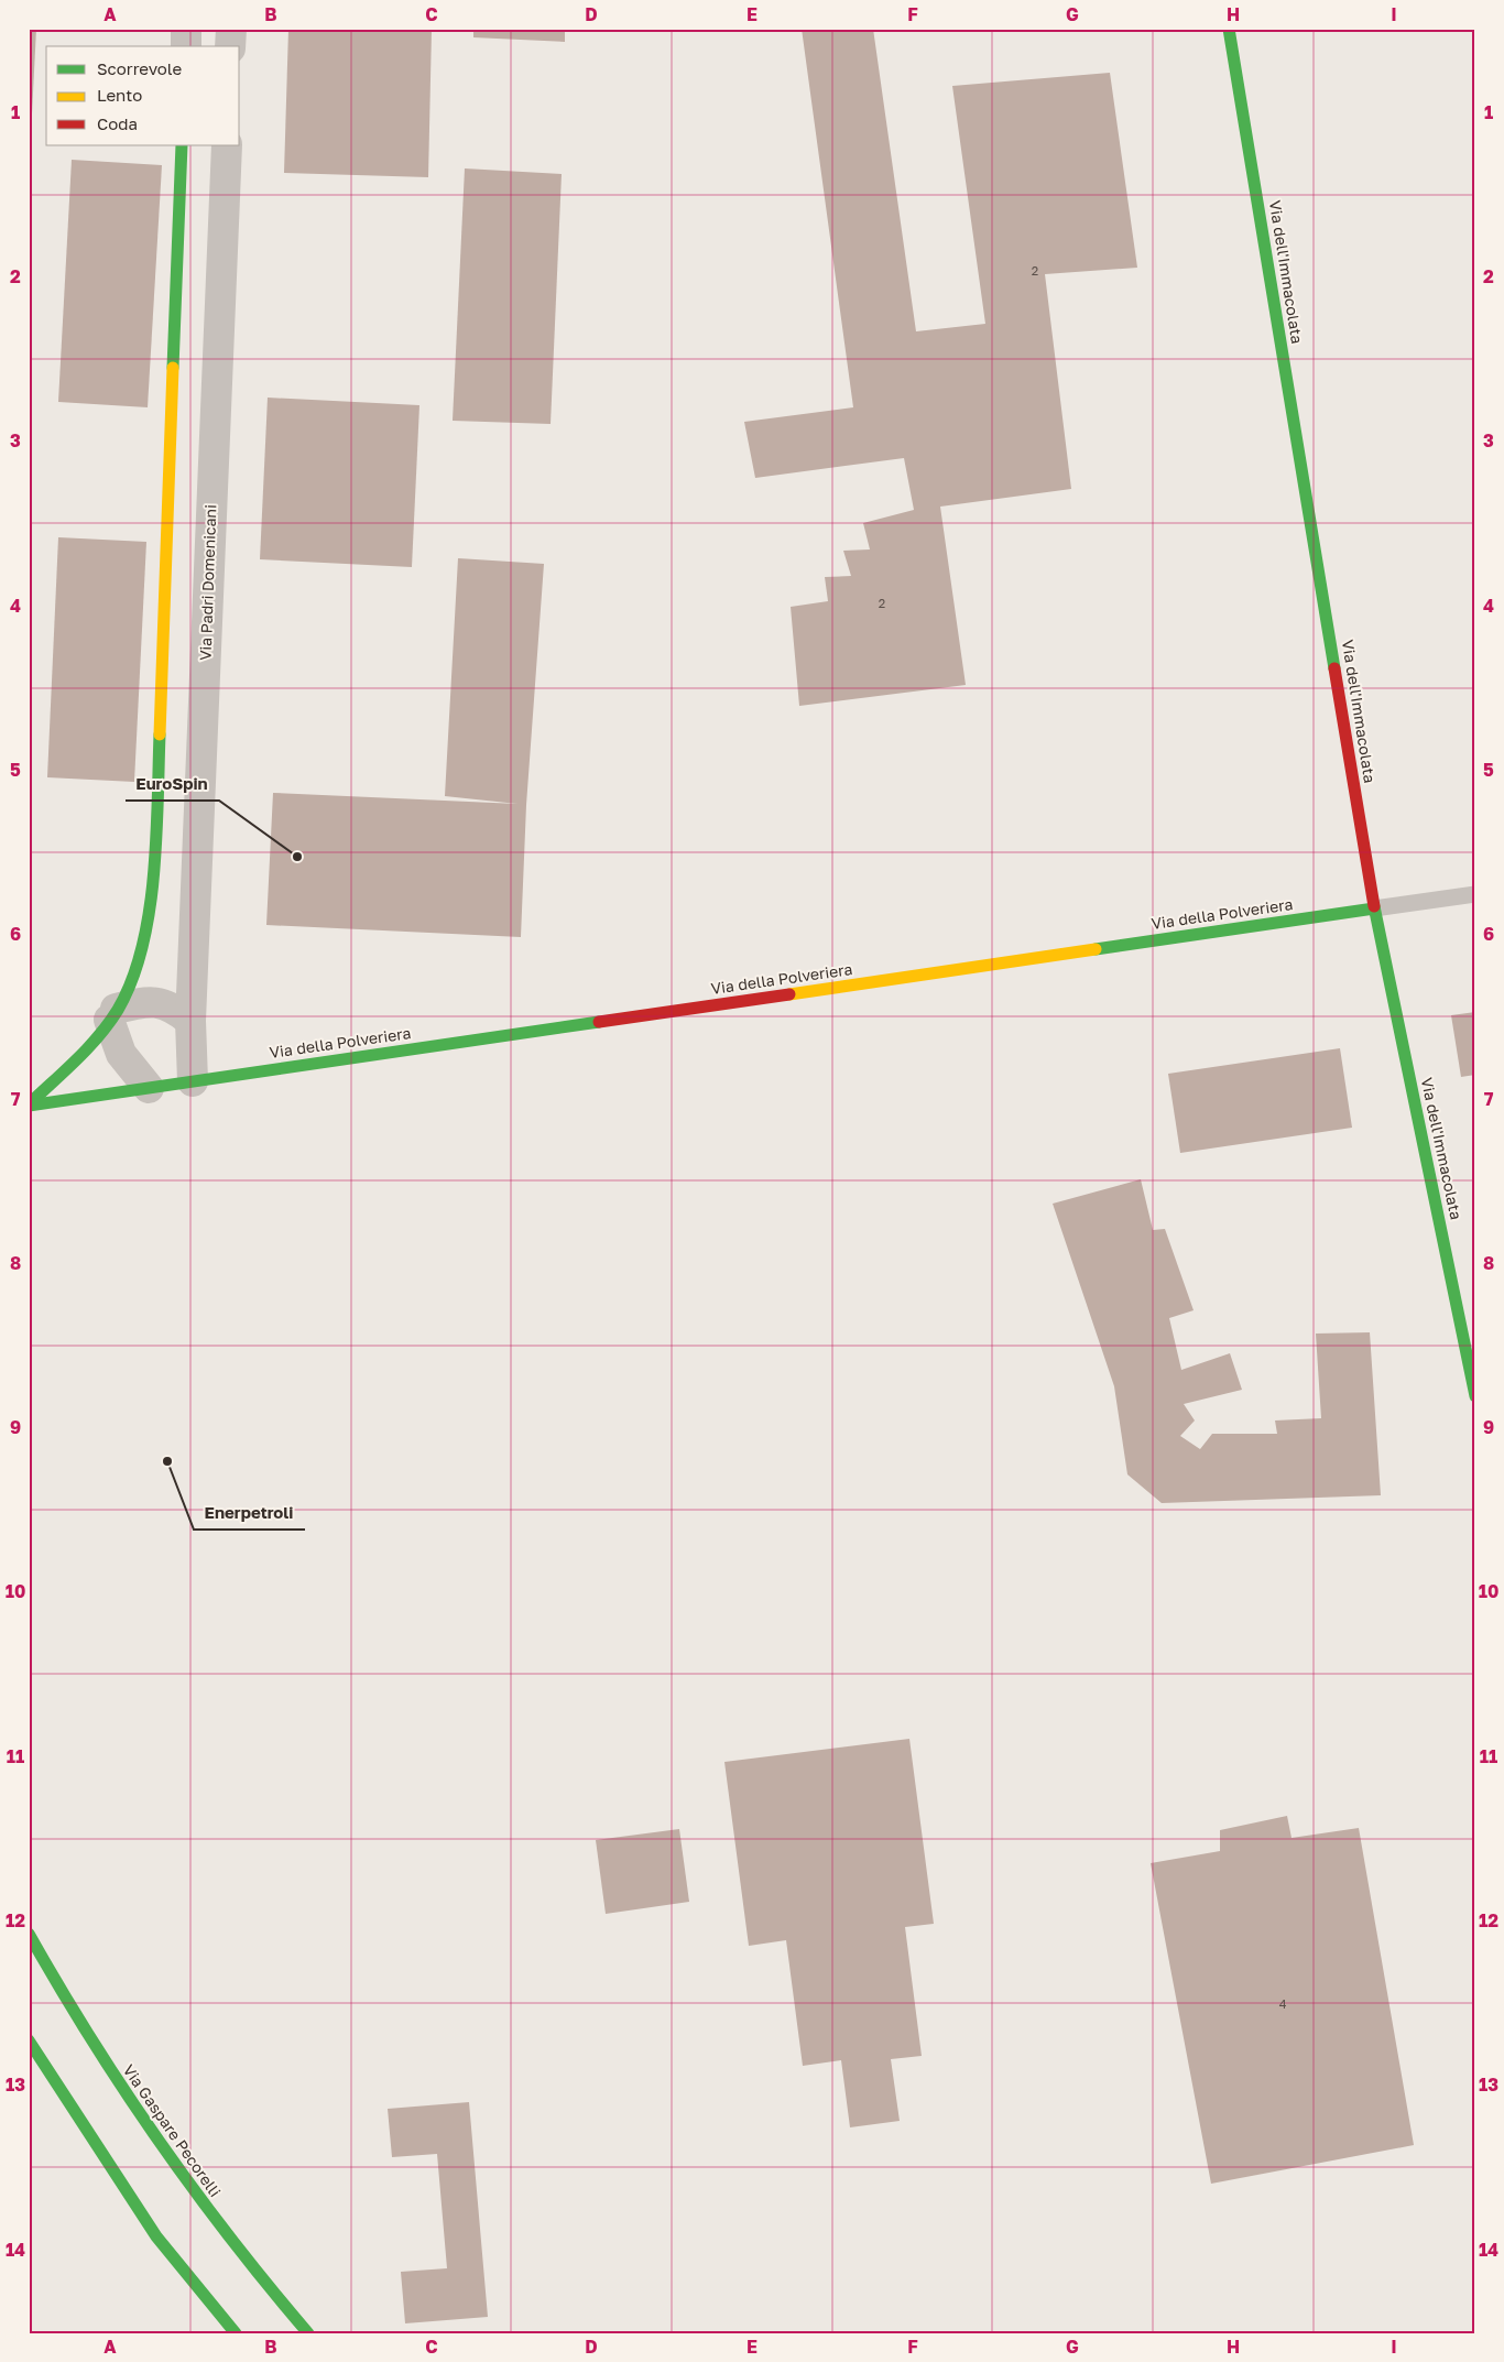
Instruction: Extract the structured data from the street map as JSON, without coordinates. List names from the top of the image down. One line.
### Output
{"streets":{"street":["Via dell'Immacolata","Via Padri Domenicani","Via della Polveriera","Via Gaspare Pecorelli"]},"crossings":[["Via dell'Immacolata","Via della Polveriera"],["Via Padri Domenicani","Via della Polveriera"]],"places":["EuroSpin","Enerpetroli"],"house_numbers":["2","2","4"],"legend":["Scorrevole","Lento","Coda"],"grid":{"columns":["A","B","C","D","E","F","G","H","I"],"rows":["1","2","3","4","5","6","7","8","9","10","11","12","13","14"]}}
